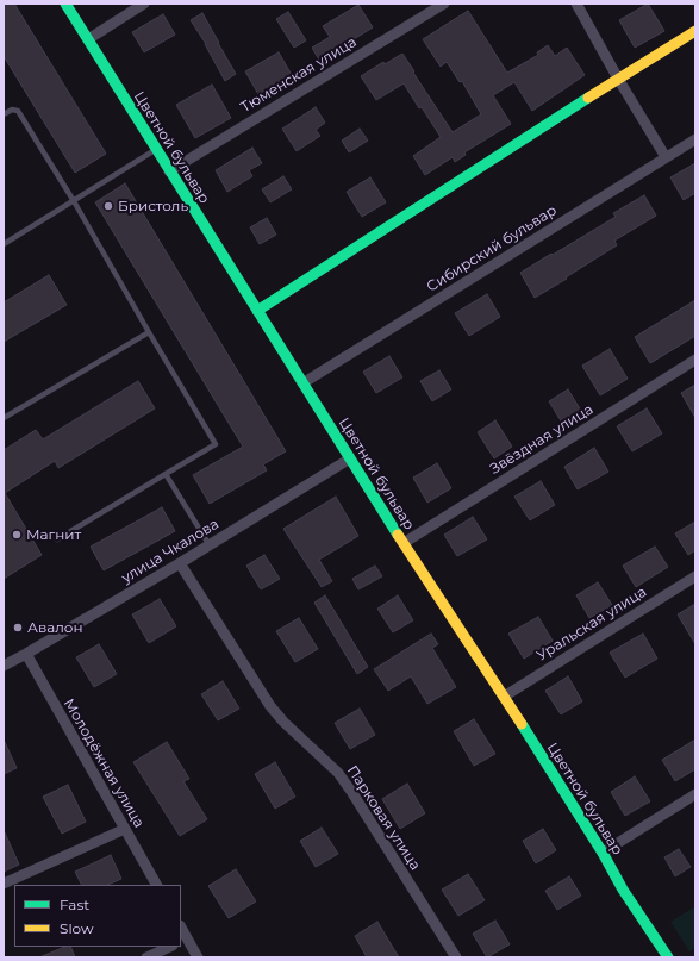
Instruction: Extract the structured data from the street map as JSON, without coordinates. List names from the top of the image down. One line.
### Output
{"streets":{"street":["Тюменская улица","Цветной бульвар","Сибирский бульвар","Звёздная улица","улица Чкалова","Уральская улица","Молодёжная улица","Парковая улица"]},"crossings":[["Тюменская улица","Цветной бульвар"],["Цветной бульвар","Сибирский бульвар"],["Цветной бульвар","Звёздная улица"],["Цветной бульвар","улица Чкалова"],["Цветной бульвар","Уральская улица"],["улица Чкалова","Молодёжная улица"],["улица Чкалова","Парковая улица"]],"places":["Бристоль","Магнит","Авалон"],"legend":["Fast","Slow"]}
